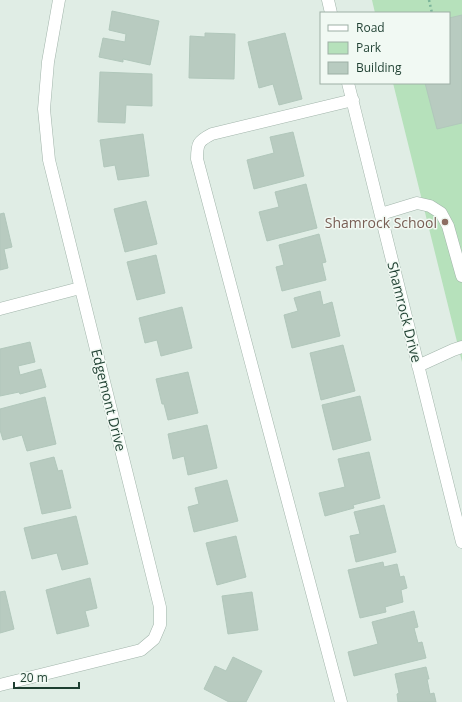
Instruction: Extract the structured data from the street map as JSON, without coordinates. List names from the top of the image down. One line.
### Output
{"streets":{"street":["Shamrock Drive","Edgemont Drive"]},"places":["Shamrock School"],"legend":["Road","Park","Building"],"scale_bar":"20 m"}
